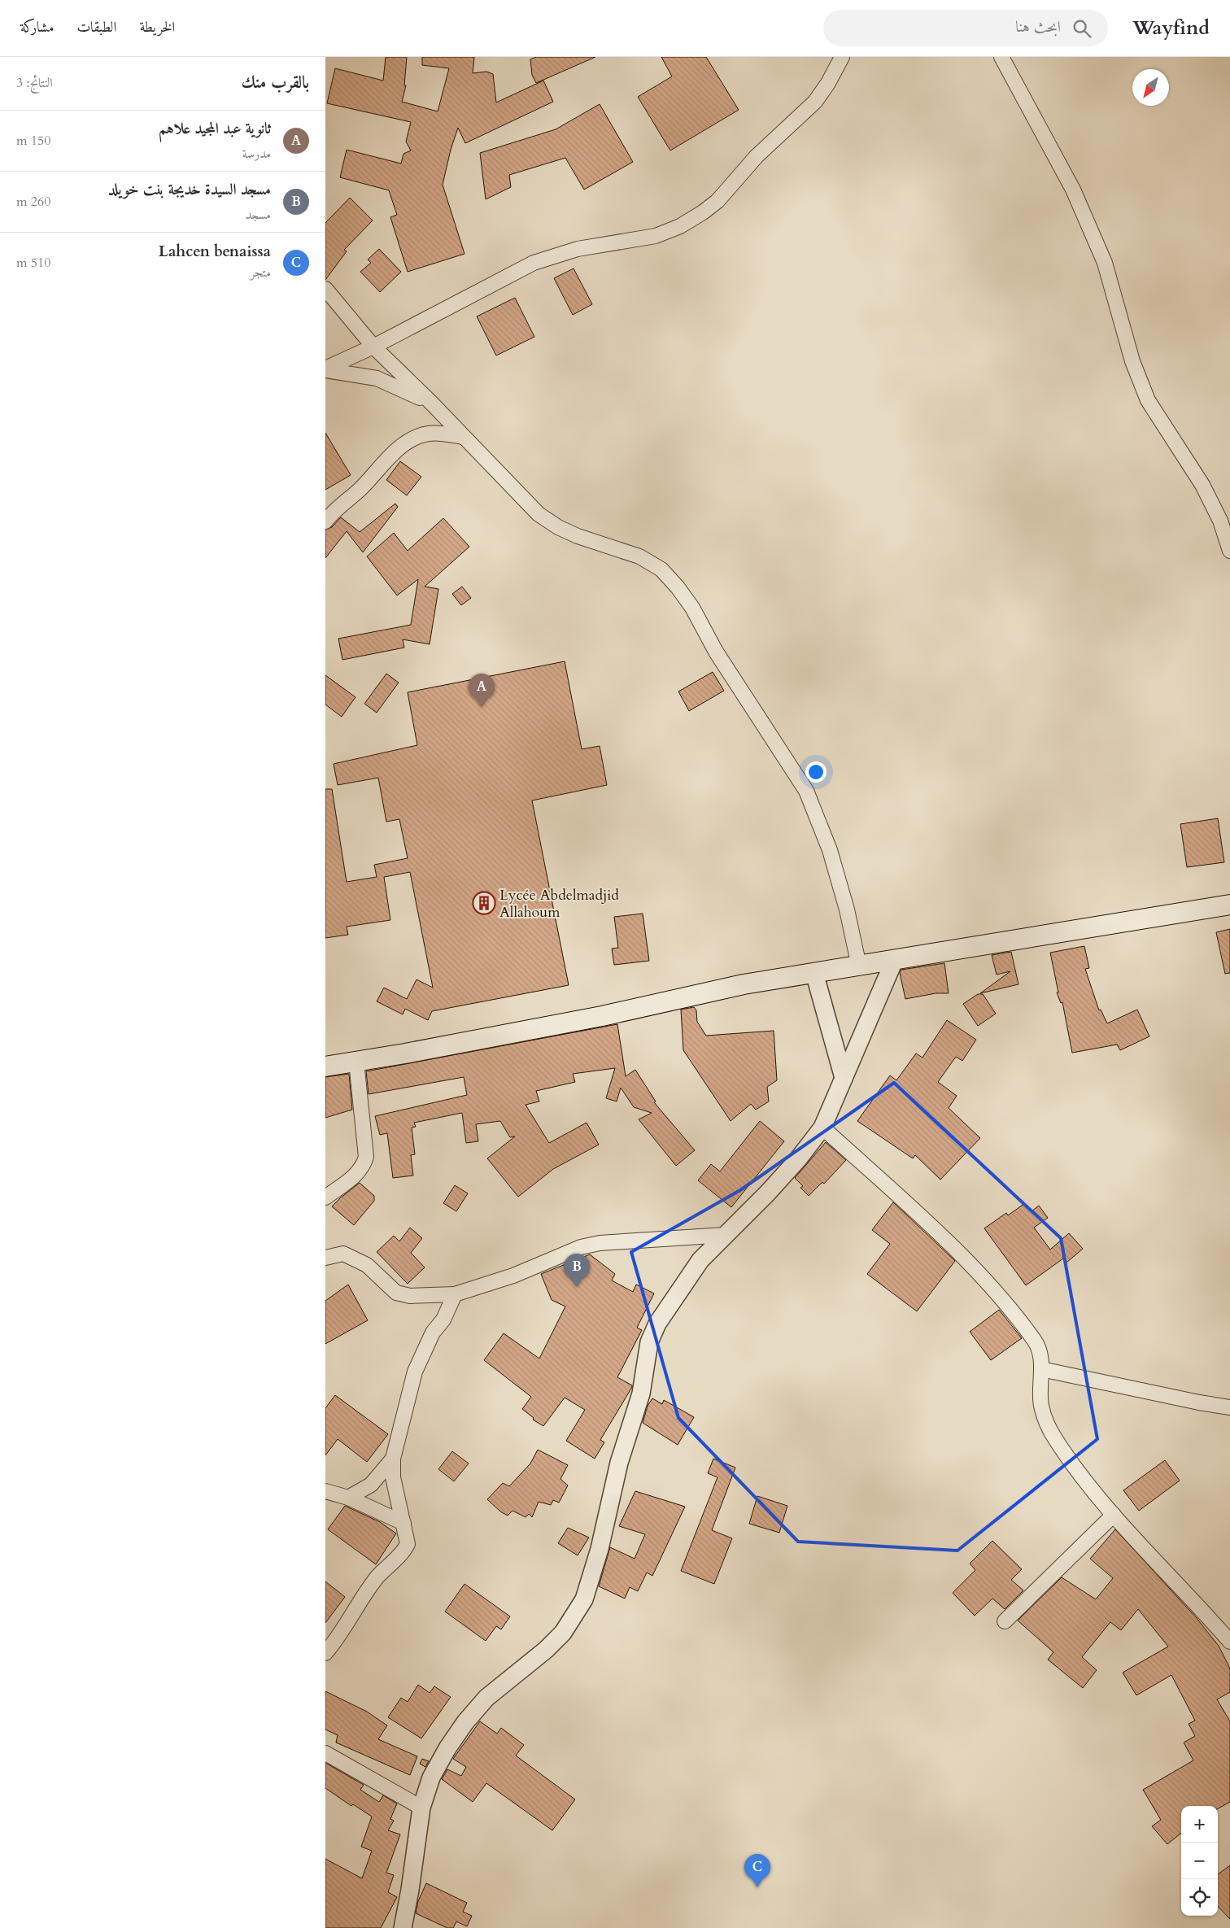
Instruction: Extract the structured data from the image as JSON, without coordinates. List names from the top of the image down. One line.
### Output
{"places":{"building":["Lycée Abdelmadjid Allahoum"]},"north":"bottom left","page":{"header":"Wayfind","search":"ابحث هنا","nav":["الخريطة","الطبقات","مشاركة"],"heading":["بالقرب منك","النتائج: 3"],"list":[{"mark":"A","name":"ثانوية عبد المجيد علاهم","note":"مدرسة","value":"150 m"},{"mark":"B","name":"مسجد السيدة خديجة بنت خويلد","note":"مسجد","value":"260 m"},{"mark":"C","name":"Lahcen benaissa","note":"متجر","value":"510 m"}],"pins":["A","B","C"],"map_buttons":["+","−"]}}
